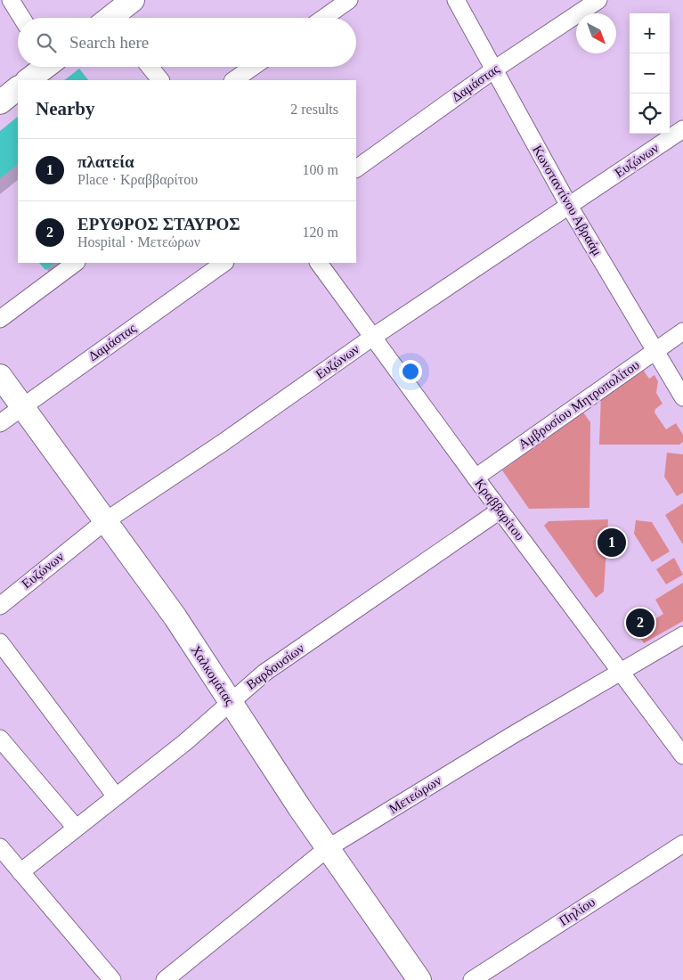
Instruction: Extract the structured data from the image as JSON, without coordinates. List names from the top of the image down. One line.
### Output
{"streets":{"street":["Δαμάστας","Ευζώνων","Κωνσταντίνου Αβραάμ","Αμβροσίου Μητροπολίτου","Κραββαρίτου","Βαρδουσίων","Χαλκομάτας","Μετεώρων","Πηλίου"]},"crossings":[["Δαμάστας","Κωνσταντίνου Αβραάμ"],["Δαμάστας","Χαλκομάτας"],["Ευζώνων","Κωνσταντίνου Αβραάμ"],["Ευζώνων","Κραββαρίτου"],["Ευζώνων","Χαλκομάτας"],["Κωνσταντίνου Αβραάμ","Αμβροσίου Μητροπολίτου"],["Αμβροσίου Μητροπολίτου","Κραββαρίτου"],["Κραββαρίτου","Βαρδουσίων"],["Κραββαρίτου","Μετεώρων"],["Βαρδουσίων","Χαλκομάτας"],["Χαλκομάτας","Μετεώρων"]],"north":"bottom right","page":{"map_buttons":["+","−"],"search":"Search here","heading":["Nearby","2 results"],"list":[{"mark":"1","name":"πλατεία","note":"Place · Κραββαρίτου","value":"100 m"},{"mark":"2","name":"ΕΡΥΘΡΟΣ ΣΤΑΥΡΟΣ","note":"Hospital · Μετεώρων","value":"120 m"}],"pins":["1","2"]}}
